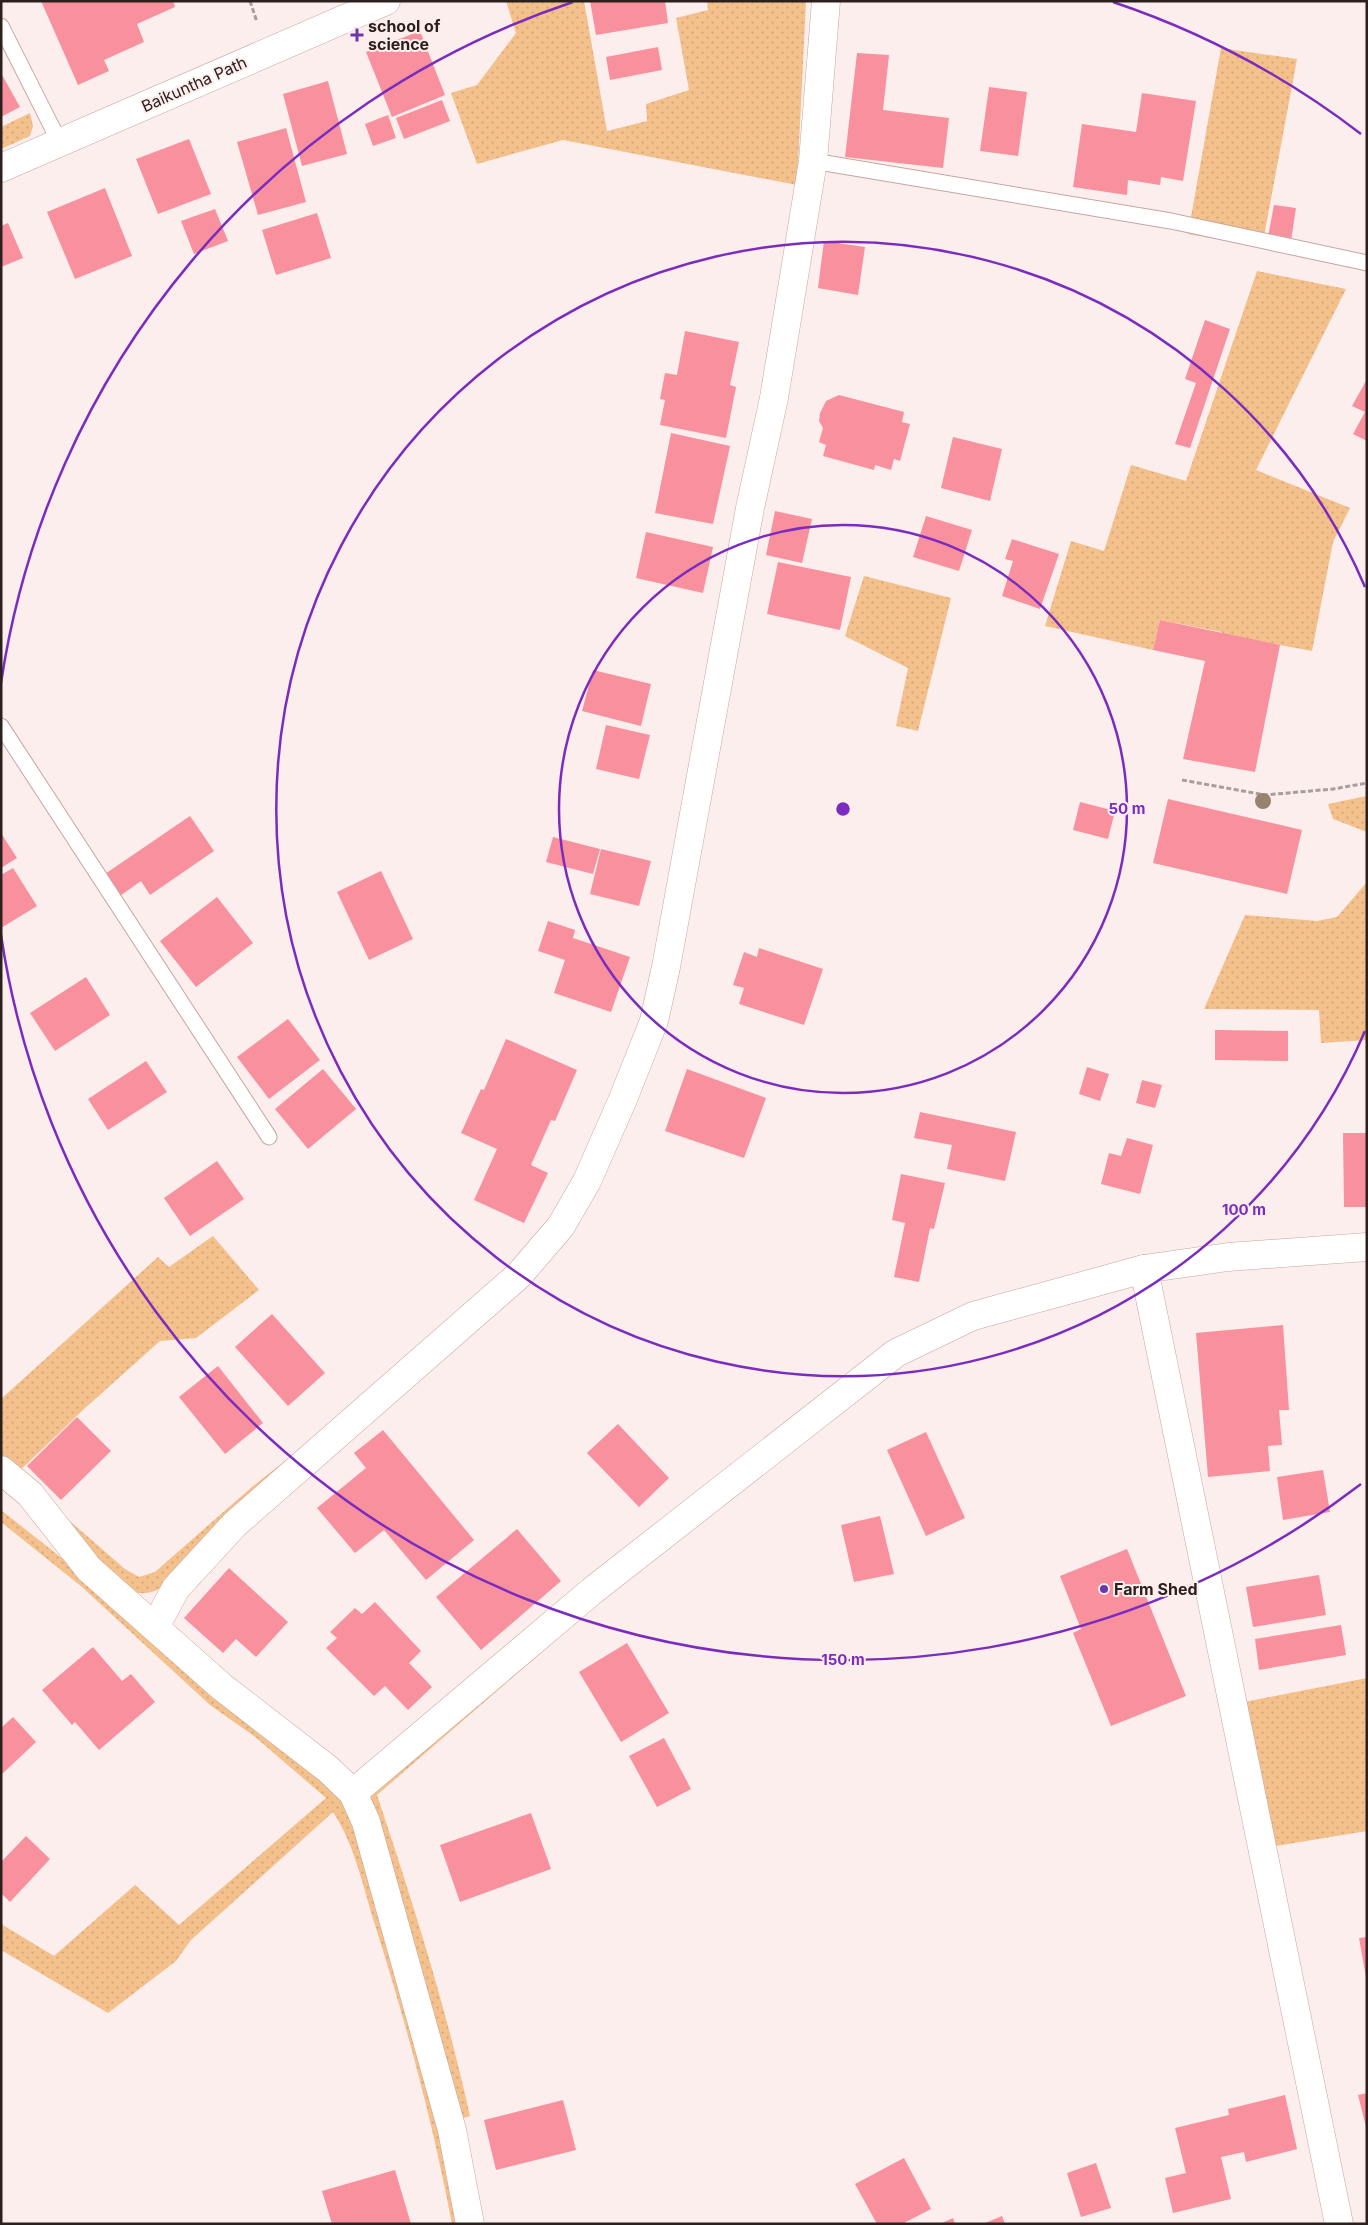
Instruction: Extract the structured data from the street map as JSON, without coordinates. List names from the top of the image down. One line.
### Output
{"streets":{"street":["Baikuntha Path"]},"places":{"health":["school of science"],"other":["Farm Shed"]},"rings":["50 m","100 m","150 m"]}
